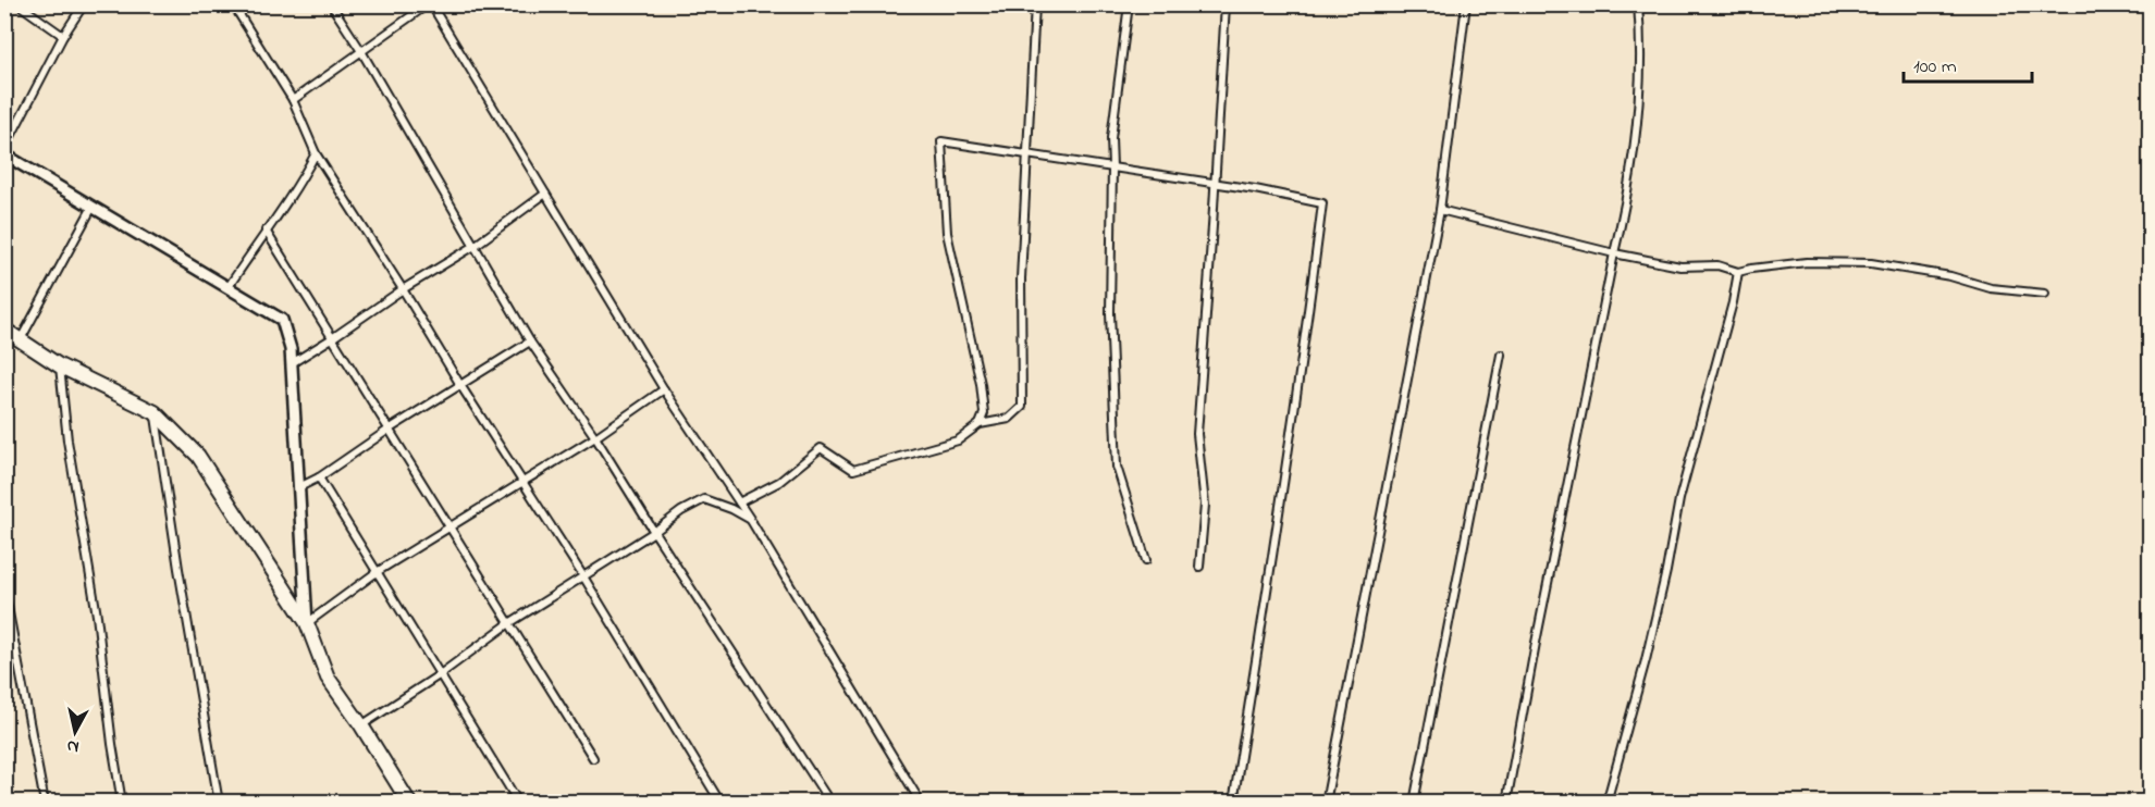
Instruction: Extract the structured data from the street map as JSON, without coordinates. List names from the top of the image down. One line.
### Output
{"scale_bar":"100 m","north":"bottom"}
